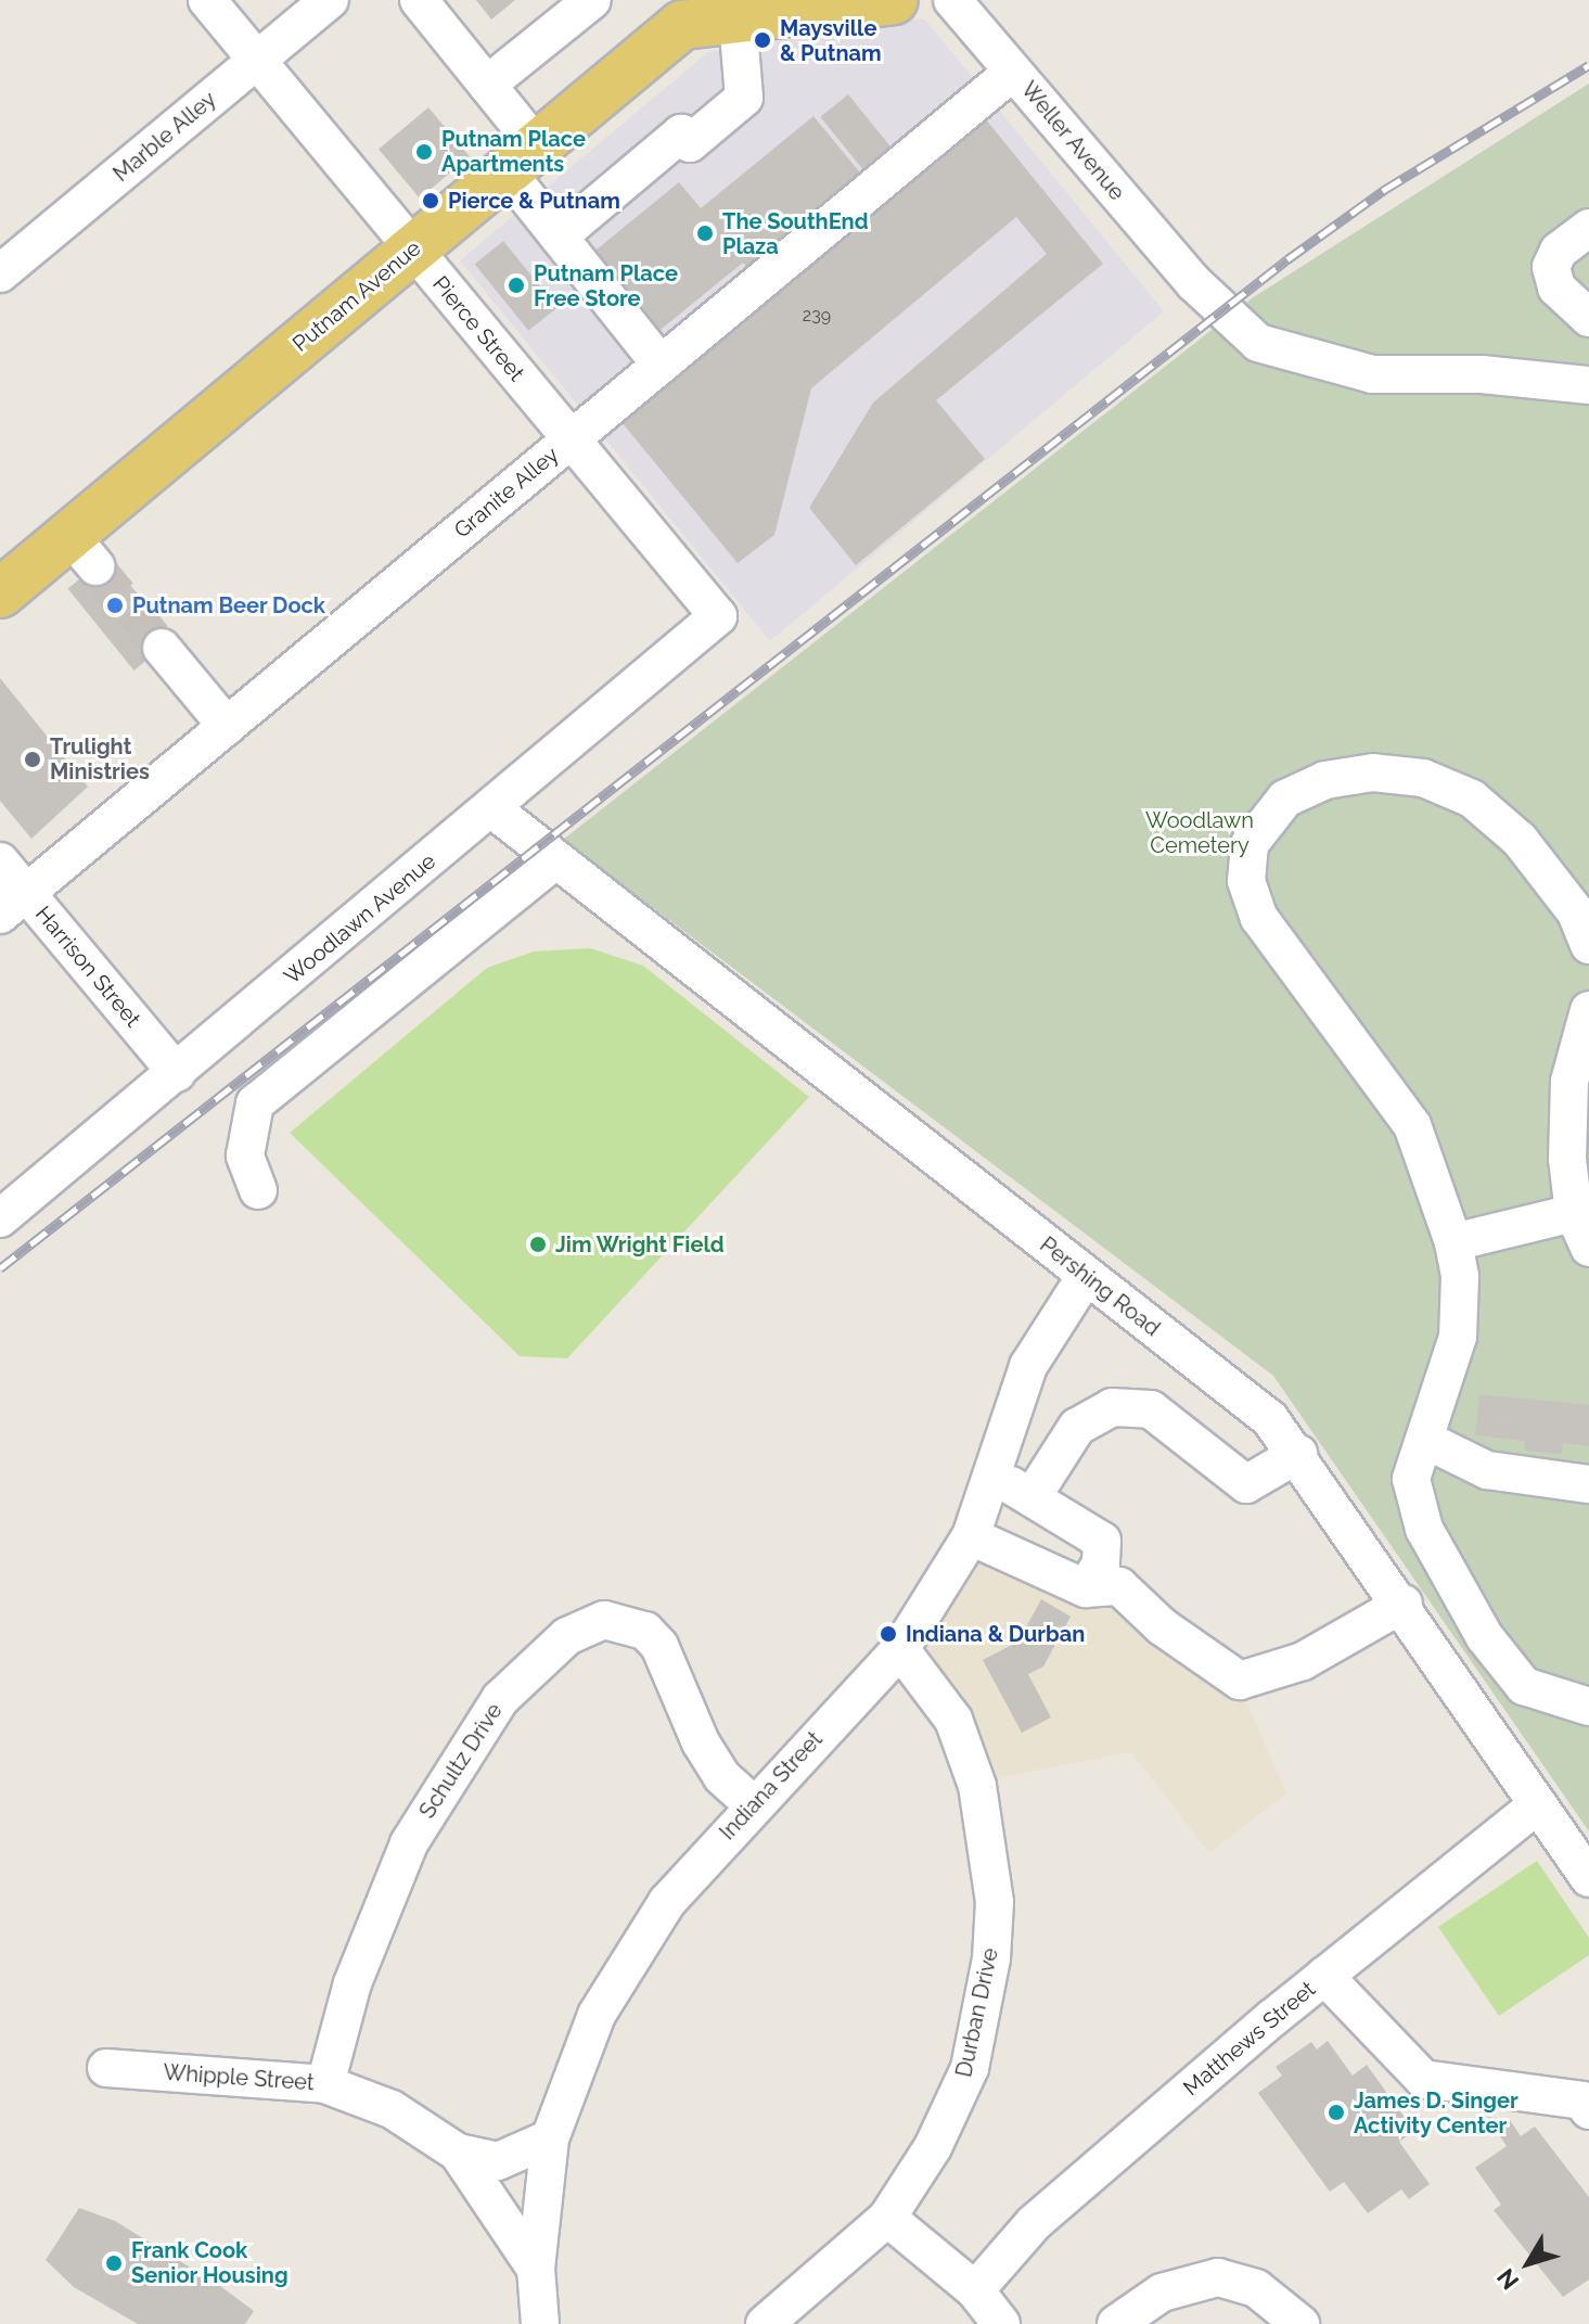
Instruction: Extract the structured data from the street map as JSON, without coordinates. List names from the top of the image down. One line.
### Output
{"streets":{"main road":["Putnam Avenue"],"street":["Marble Alley","Weller Avenue","Pierce Street","Granite Alley","Woodlawn Avenue","Harrison Street","Pershing Road","Schultz Drive","Indiana Street","Durban Drive","Matthews Street","Whipple Street"]},"crossings":[["Marble Alley","Pierce Street"],["Weller Avenue","Granite Alley"],["Putnam Avenue","Pierce Street"],["Pierce Street","Granite Alley"],["Pierce Street","Woodlawn Avenue"],["Granite Alley","Harrison Street"],["Woodlawn Avenue","Harrison Street"],["Woodlawn Avenue","Pershing Road"],["Pershing Road","Indiana Street"],["Pershing Road","Matthews Street"],["Schultz Drive","Indiana Street"],["Schultz Drive","Whipple Street"],["Indiana Street","Durban Drive"],["Indiana Street","Whipple Street"]],"parks":["Woodlawn Cemetery"],"places":["Maysville & Putnam","Putnam Place Apartments","Pierce & Putnam","The SouthEnd Plaza","Putnam Place Free Store","Putnam Beer Dock","Trulight Ministries","Jim Wright Field","Indiana & Durban","James D. Singer Activity Center","Frank Cook Senior Housing"],"house_numbers":["239"],"north":"bottom left"}
